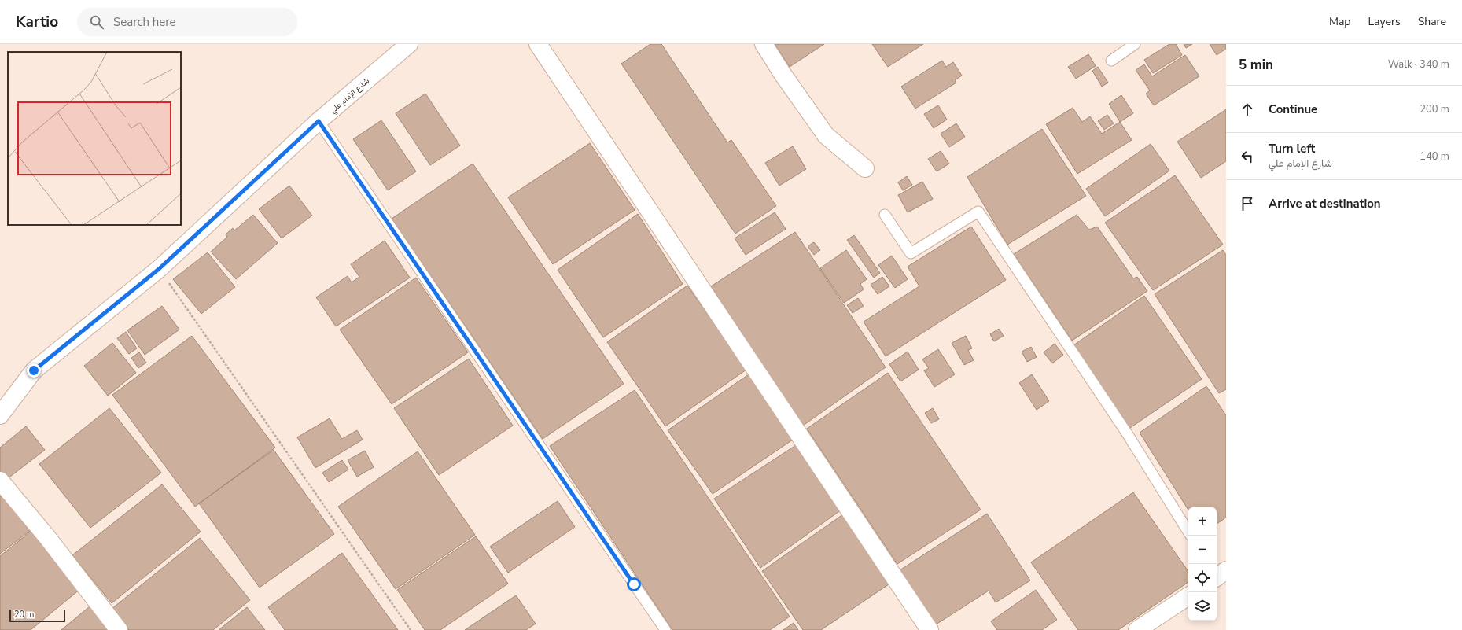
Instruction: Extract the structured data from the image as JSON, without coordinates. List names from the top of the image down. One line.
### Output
{"streets":{"street":["شارع الإمام علي"]},"scale_bar":"20 m","page":{"header":"Kartio","search":"Search here","nav":["Map","Layers","Share"],"heading":["5 min","Walk · 340 m"],"list":[["Continue","200 m"],["Turn left","شارع الإمام علي","140 m"],"Arrive at destination"],"map_buttons":["+","−"],"scale":"20 m"}}
